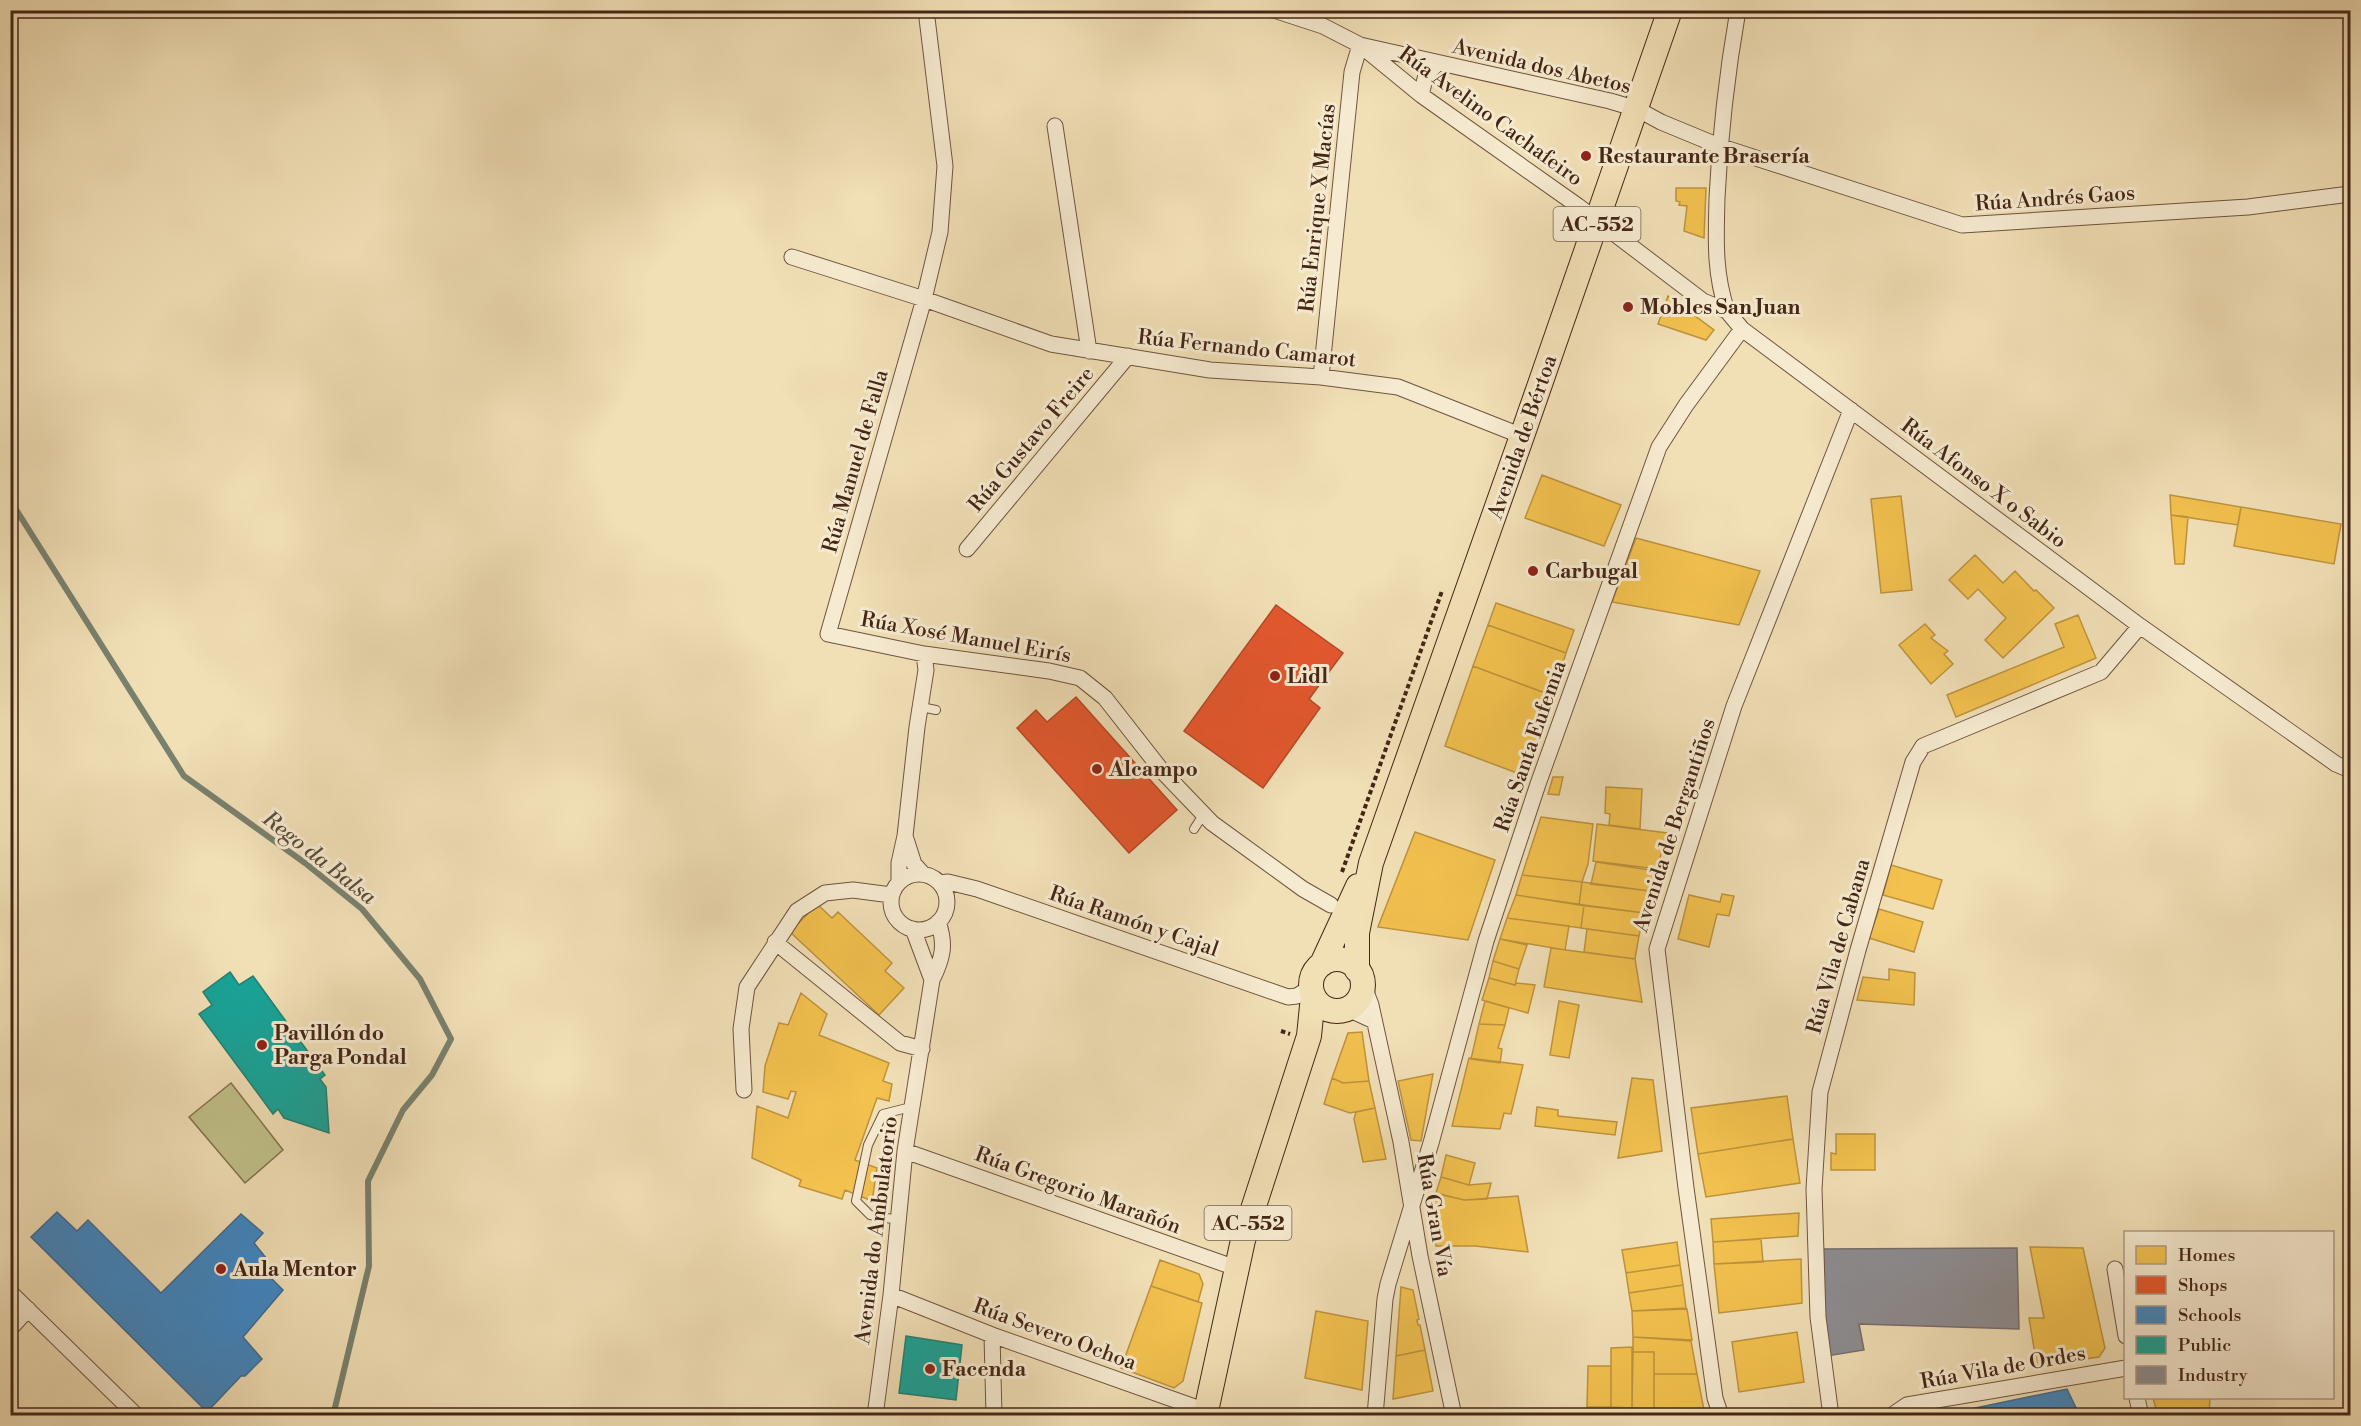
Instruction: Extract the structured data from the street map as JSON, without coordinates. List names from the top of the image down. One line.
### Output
{"streets":{"main road":["AC-552","Avenida de Bértoa"],"street":["Avenida dos Abetos","Rúa Avelino Cachafeiro","Rúa Andrés Gaos","Rúa Enrique X Macías","Rúa Fernando Camarot","Rúa Gustavo Freire","Rúa Manuel de Falla","Rúa Afonso X o Sabio","Rúa Xosé Manuel Eirís","Rúa Santa Eufemia","Avenida de Bergantiños","Rúa Ramón y Cajal","Rúa Vila de Cabana","Rúa Gregorio Marañón","Rúa Gran Vía","Avenida do Ambulatorio","Rúa Severo Ochoa","Rúa Vila de Ordes"]},"crossings":[["Avenida dos Abetos","Rúa Avelino Cachafeiro"],["Avenida dos Abetos","Rúa Andrés Gaos"],["Avenida dos Abetos","Rúa Enrique X Macías"],["Avenida dos Abetos","Avenida de Bértoa"],["Rúa Avelino Cachafeiro","Rúa Enrique X Macías"],["Rúa Avelino Cachafeiro","Avenida de Bértoa"],["Rúa Avelino Cachafeiro","Rúa Afonso X o Sabio"],["Rúa Andrés Gaos","Avenida de Bértoa"],["Rúa Enrique X Macías","Rúa Fernando Camarot"],["AC-552","Avenida de Bértoa"],["AC-552","Rúa Ramón y Cajal"],["AC-552","Rúa Gregorio Marañón"],["AC-552","Rúa Gran Vía"],["AC-552","Rúa Severo Ochoa"],["Rúa Fernando Camarot","Avenida de Bértoa"],["Rúa Fernando Camarot","Rúa Gustavo Freire"],["Rúa Fernando Camarot","Rúa Manuel de Falla"],["Avenida de Bértoa","Rúa Afonso X o Sabio"],["Avenida de Bértoa","Rúa Ramón y Cajal"],["Avenida de Bértoa","Rúa Gran Vía"],["Rúa Manuel de Falla","Rúa Xosé Manuel Eirís"],["Rúa Afonso X o Sabio","Rúa Santa Eufemia"],["Rúa Afonso X o Sabio","Avenida de Bergantiños"],["Rúa Afonso X o Sabio","Rúa Vila de Cabana"],["Rúa Santa Eufemia","Rúa Gran Vía"],["Rúa Ramón y Cajal","Rúa Gran Vía"],["Rúa Ramón y Cajal","Avenida do Ambulatorio"],["Rúa Gregorio Marañón","Avenida do Ambulatorio"],["Avenida do Ambulatorio","Rúa Severo Ochoa"]],"water":["Rego da Balsa"],"places":["Restaurante Brasería","Mobles San Juan","Carbugal","Lidl","Alcampo","Pavillón do Parga Pondal","Aula Mentor","Facenda"],"legend":["Homes","Shops","Schools","Public","Industry"]}
